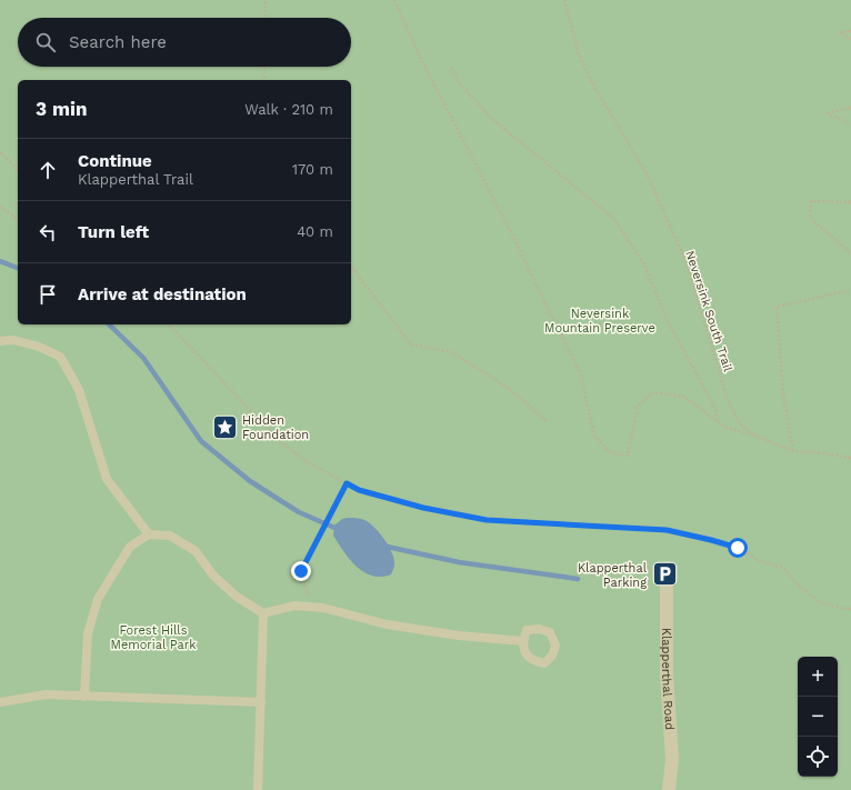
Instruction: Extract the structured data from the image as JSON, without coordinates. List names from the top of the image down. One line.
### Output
{"streets":{"street":["Klapperthal Road"],"path":["Neversink South Trail"]},"parks":["Neversink Mountain Preserve","Forest Hills Memorial Park"],"places":{"place":["Hidden Foundation"],"parking":["Klapperthal Parking"]},"page":{"search":"Search here","heading":["3 min","Walk · 210 m"],"list":[["Continue","Klapperthal Trail","170 m"],["Turn left","40 m"],"Arrive at destination"],"map_buttons":["+","−"]}}
